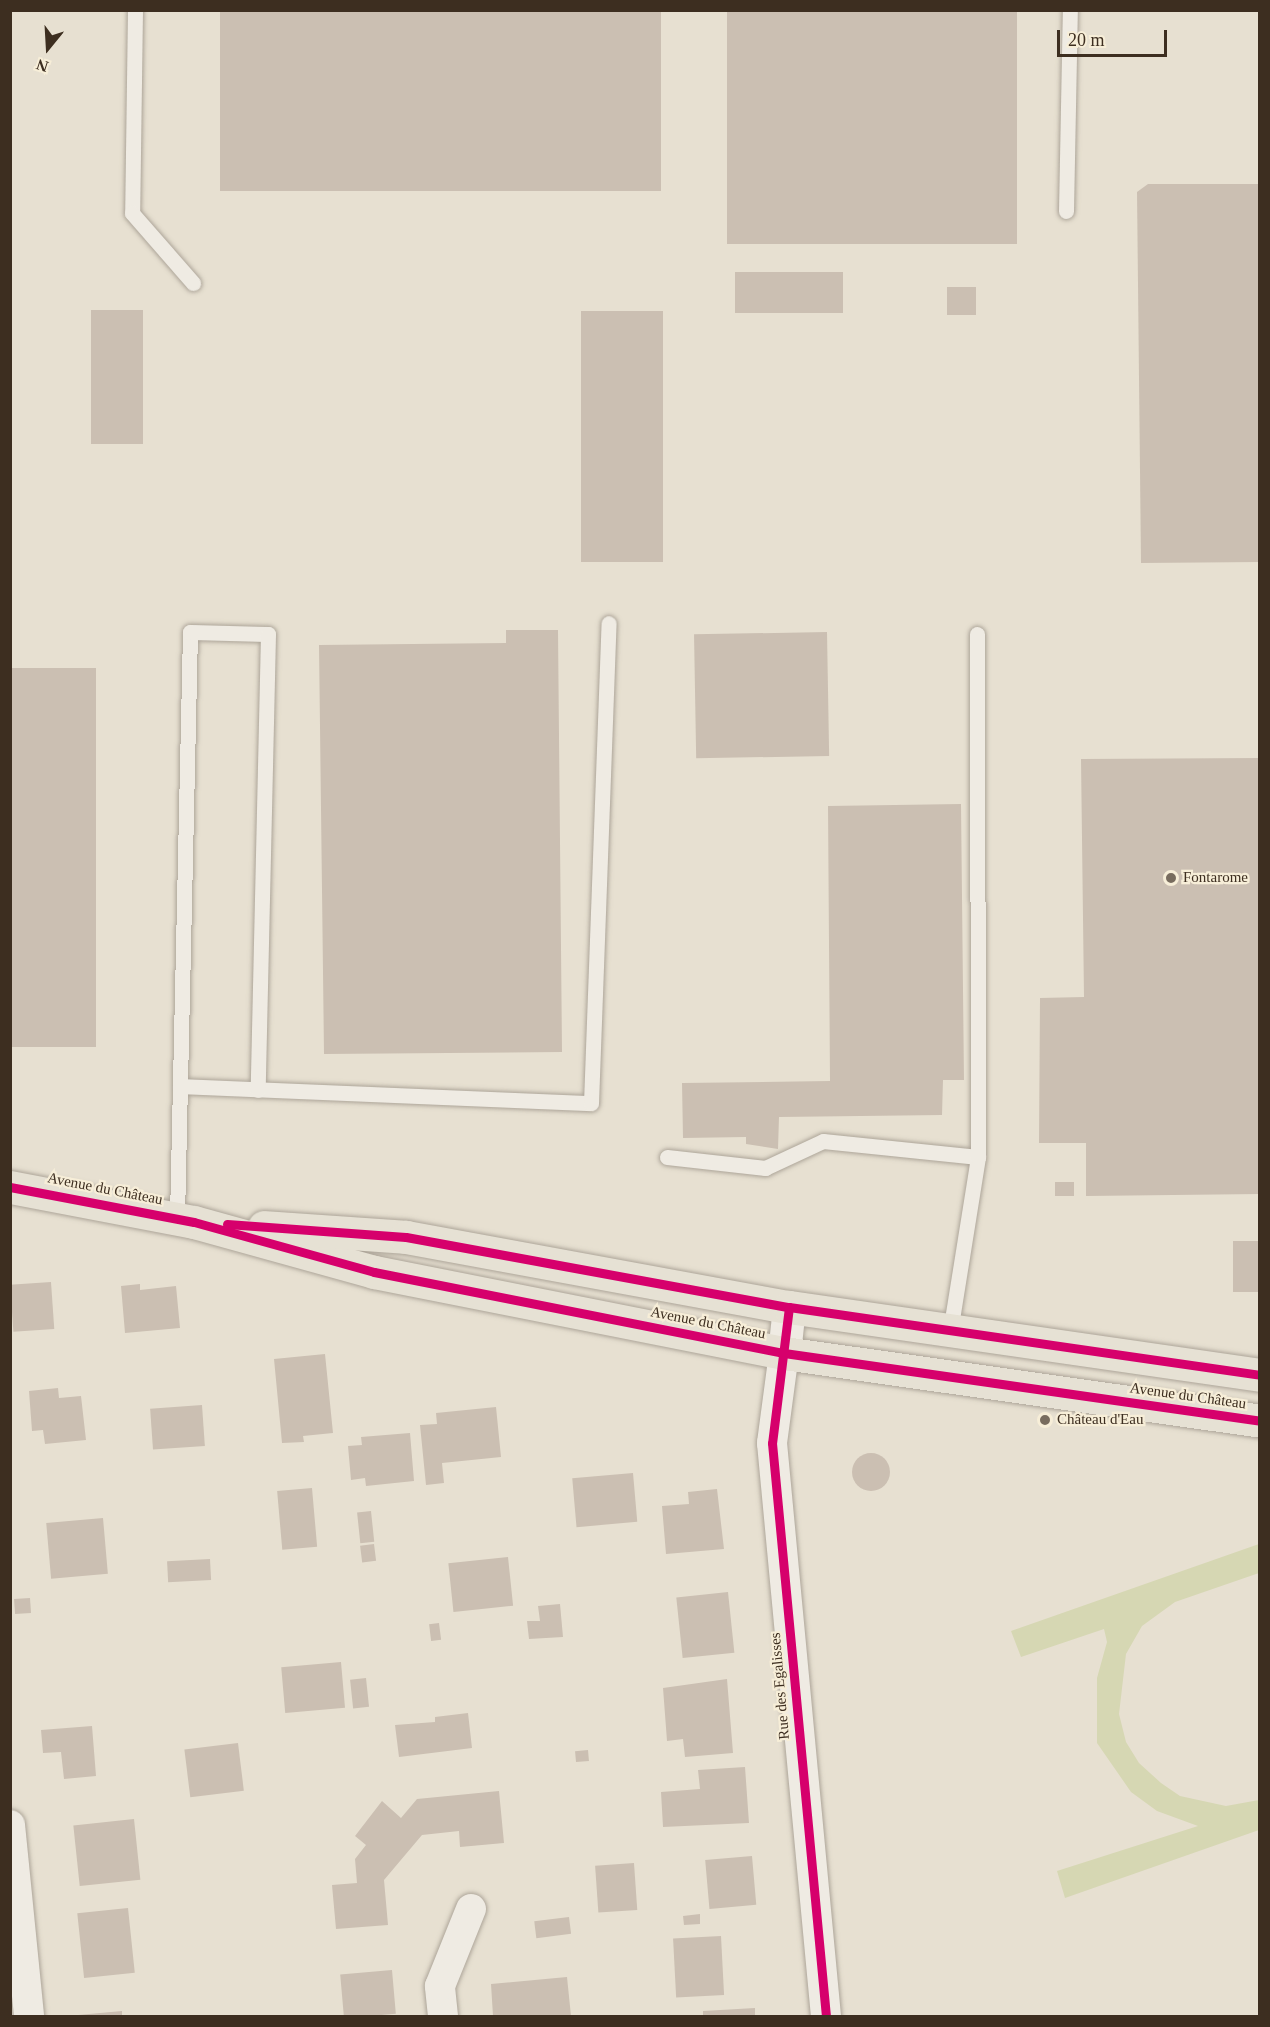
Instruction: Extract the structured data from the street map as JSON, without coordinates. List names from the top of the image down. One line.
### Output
{"streets":{"main road":["Avenue du Château"],"street":["Rue des Egalisses"]},"crossings":[["Avenue du Château","Rue des Egalisses"]],"places":["Fontarome","Château d'Eau"],"scale_bar":"20 m","north":"bottom"}
